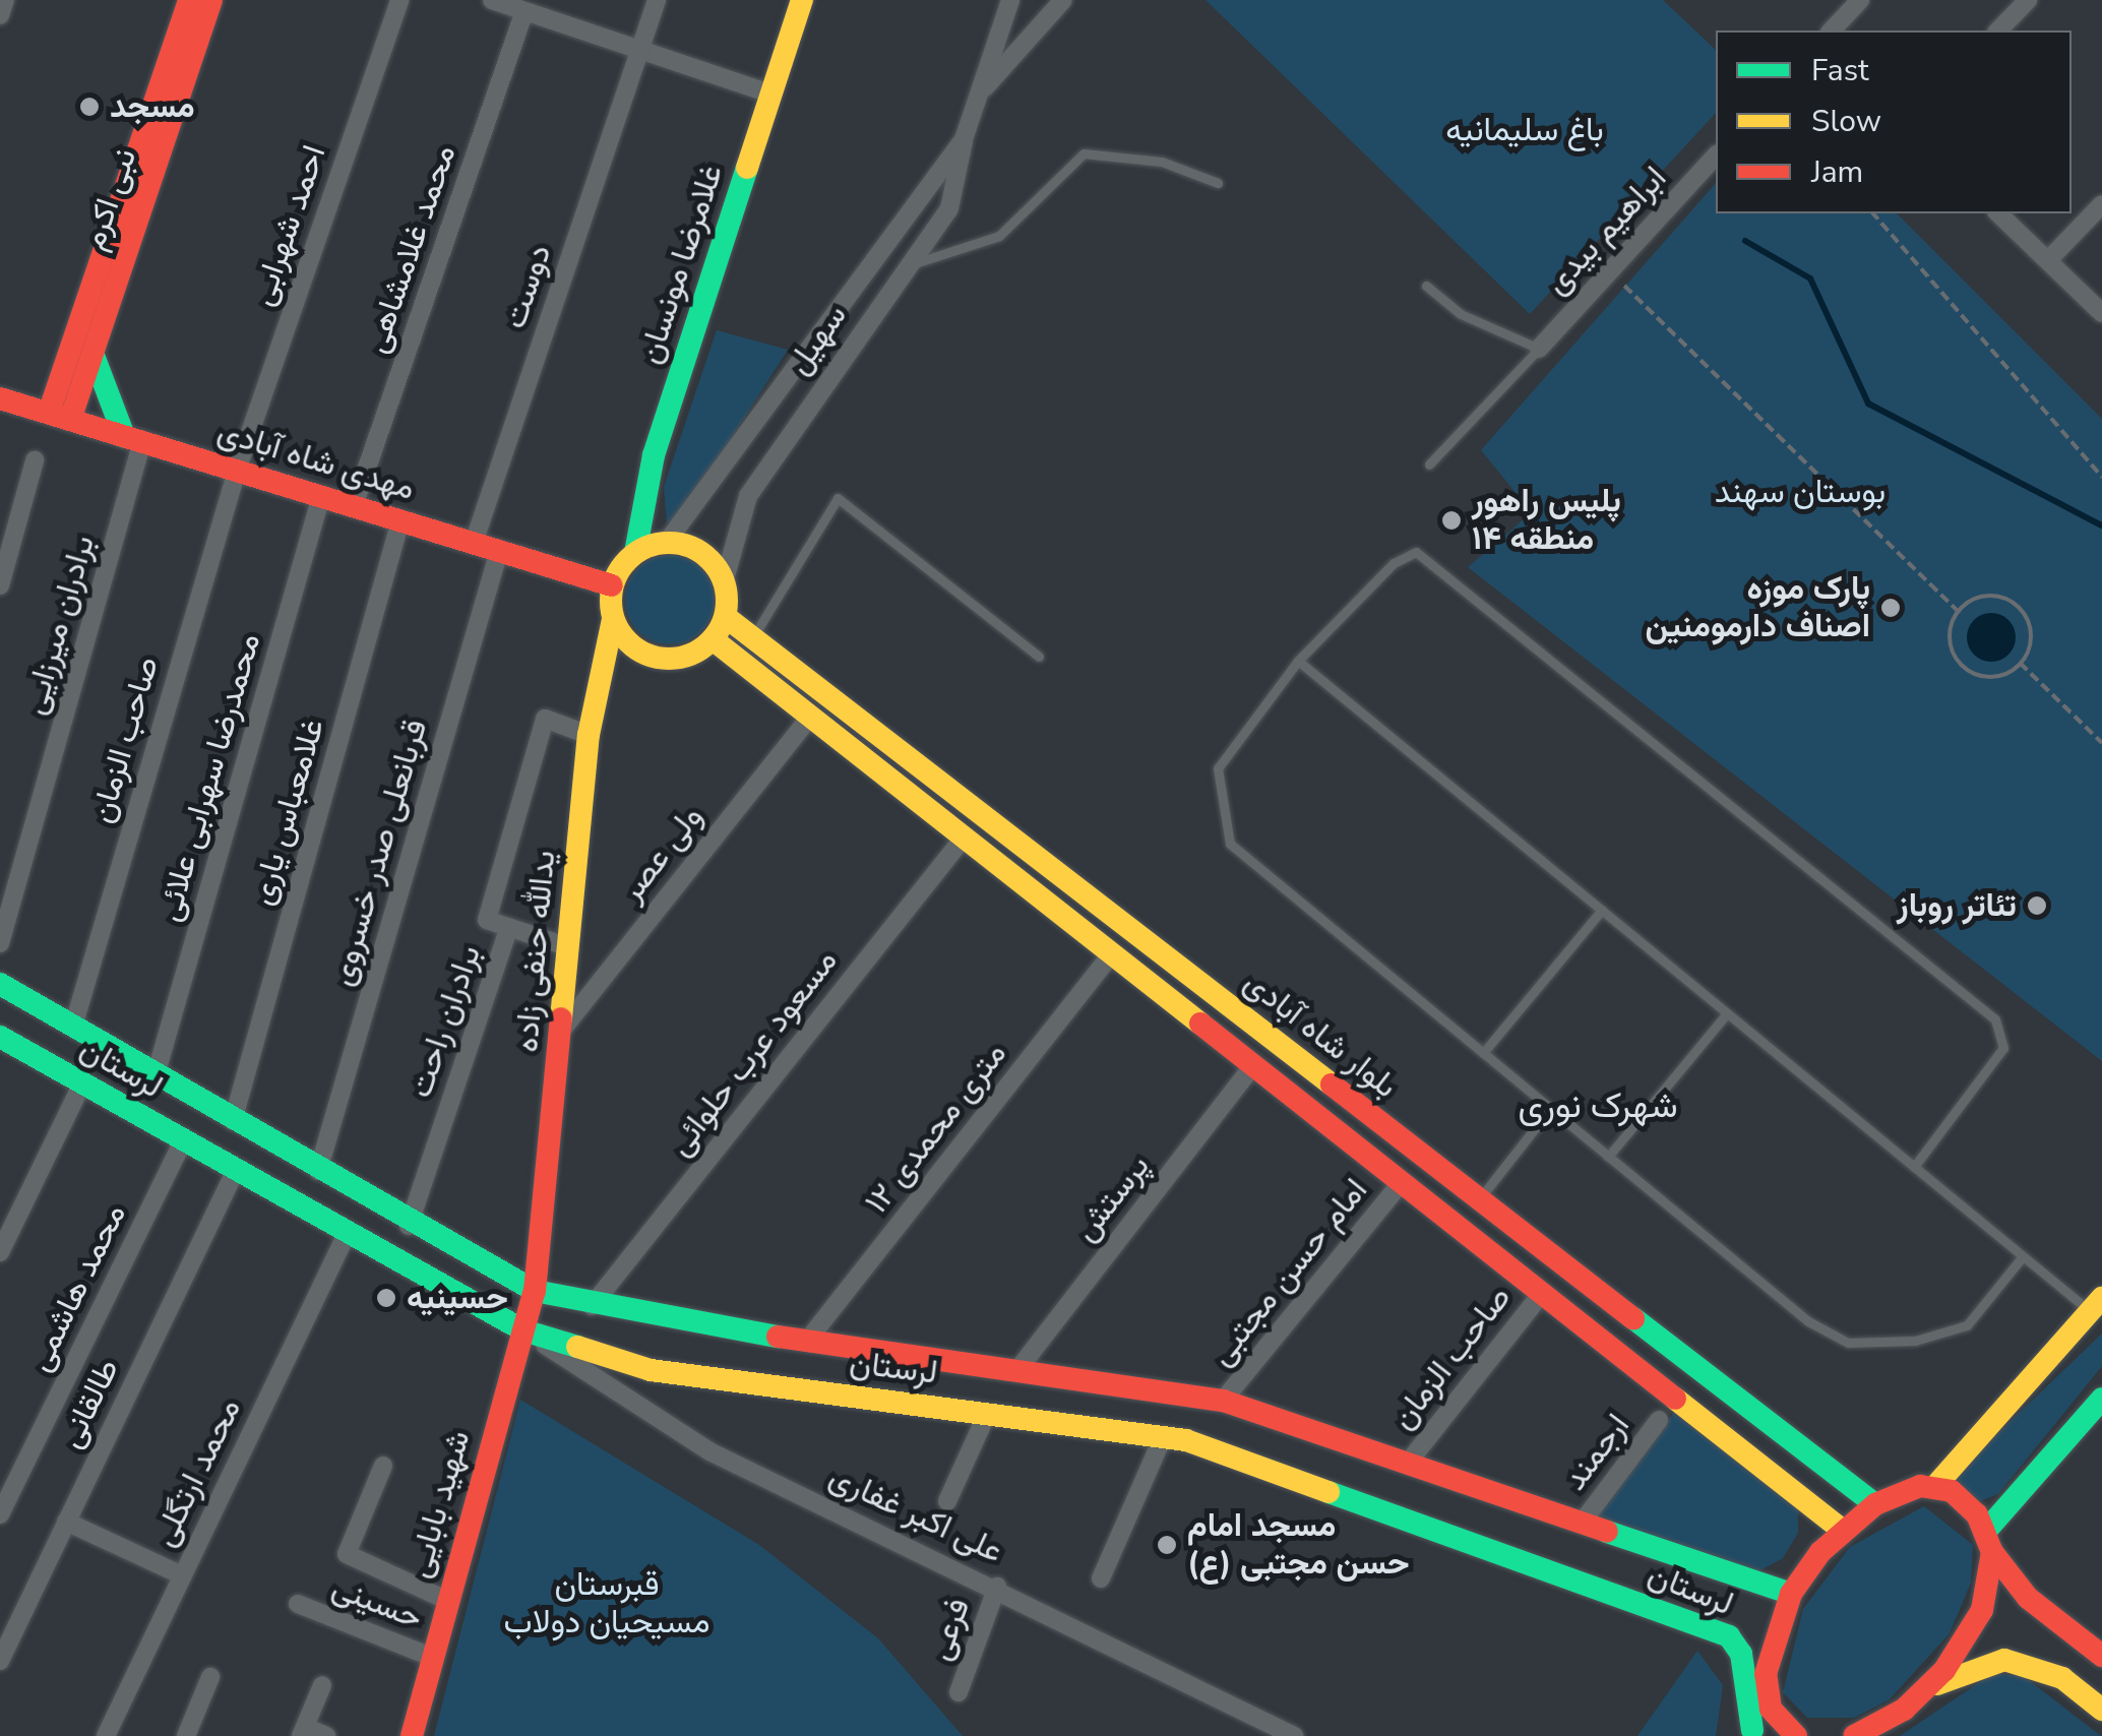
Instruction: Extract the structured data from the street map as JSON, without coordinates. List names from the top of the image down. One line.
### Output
{"streets":{"street":["نبی اکرم","احمد شهرابی","ابراهیم بیدی","محمد غلامشاهی","غلامرضا مونسان","دوست","سهیل","مهدی شاه آبادی","برادران میرزایی","صاحب الزمان","محمدرضا سهرابی علائی","غلامعباس یاری","قربانعلی صدر خسروی","ولی عصر","یدالله حنفی زاده","برادران راحت","بلوار شاه آبادی","مسعود عرب حلوائی","لرستان","۱۲ متری محمدی","پرستش","امام حسن مجتبی","محمد هاشمی","طالقانی","ارجمند","محمد ارتگلی","شهید بابایی","علی اکبر غفاری","حسینی","فرعی"]},"crossings":[["نبی اکرم","مهدی شاه آبادی"],["احمد شهرابی","مهدی شاه آبادی"],["احمد شهرابی","صاحب الزمان"],["محمد غلامشاهی","مهدی شاه آبادی"],["غلامرضا مونسان","سهیل"],["غلامرضا مونسان","مهدی شاه آبادی"],["غلامرضا مونسان","یدالله حنفی زاده"],["غلامرضا مونسان","بلوار شاه آبادی"],["دوست","مهدی شاه آبادی"],["سهیل","مهدی شاه آبادی"],["سهیل","یدالله حنفی زاده"],["سهیل","بلوار شاه آبادی"],["مهدی شاه آبادی","برادران میرزایی"],["مهدی شاه آبادی","صاحب الزمان"],["مهدی شاه آبادی","محمدرضا سهرابی علائی"],["مهدی شاه آبادی","غلامعباس یاری"],["مهدی شاه آبادی","قربانعلی صدر خسروی"],["مهدی شاه آبادی","یدالله حنفی زاده"],["مهدی شاه آبادی","بلوار شاه آبادی"],["صاحب الزمان","بلوار شاه آبادی"],["صاحب الزمان","لرستان"],["محمدرضا سهرابی علائی","لرستان"],["غلامعباس یاری","لرستان"],["قربانعلی صدر خسروی","لرستان"],["ولی عصر","یدالله حنفی زاده"],["ولی عصر","بلوار شاه آبادی"],["یدالله حنفی زاده","برادران راحت"],["یدالله حنفی زاده","بلوار شاه آبادی"],["یدالله حنفی زاده","لرستان"],["یدالله حنفی زاده","شهید بابایی"],["برادران راحت","لرستان"],["بلوار شاه آبادی","مسعود عرب حلوائی"],["بلوار شاه آبادی","۱۲ متری محمدی"],["بلوار شاه آبادی","پرستش"],["بلوار شاه آبادی","امام حسن مجتبی"],["مسعود عرب حلوائی","لرستان"],["لرستان","۱۲ متری محمدی"],["لرستان","پرستش"],["لرستان","امام حسن مجتبی"],["لرستان","محمد هاشمی"],["لرستان","طالقانی"],["لرستان","ارجمند"],["لرستان","محمد ارتگلی"],["لرستان","شهید بابایی"],["لرستان","علی اکبر غفاری"],["شهید بابایی","علی اکبر غفاری"],["شهید بابایی","حسینی"],["علی اکبر غفاری","فرعی"]],"districts":["شهرک نوری"],"parks":["باغ سلیمانیه","بوستان سهند","قبرستان مسیحیان دولاب"],"places":["مسجد","پلیس راهور منطقه ۱۴","پارک موزه اصناف دارمومنین","تئاتر روباز","حسینیه","مسجد امام حسن مجتبی (ع)"],"legend":["Fast","Slow","Jam"]}
